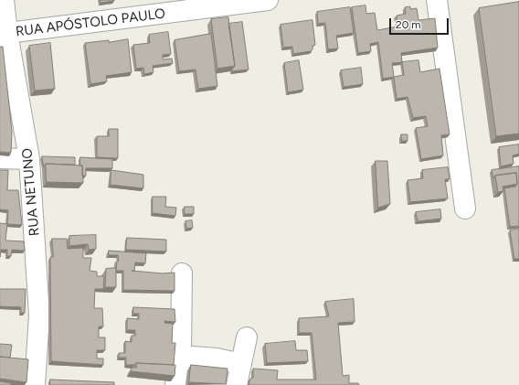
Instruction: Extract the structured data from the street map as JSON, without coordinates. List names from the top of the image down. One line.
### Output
{"streets":{"street":["RUA APÓSTOLO PAULO","RUA NETUNO"]},"crossings":[["RUA APÓSTOLO PAULO","RUA NETUNO"]],"scale_bar":"20 m"}
